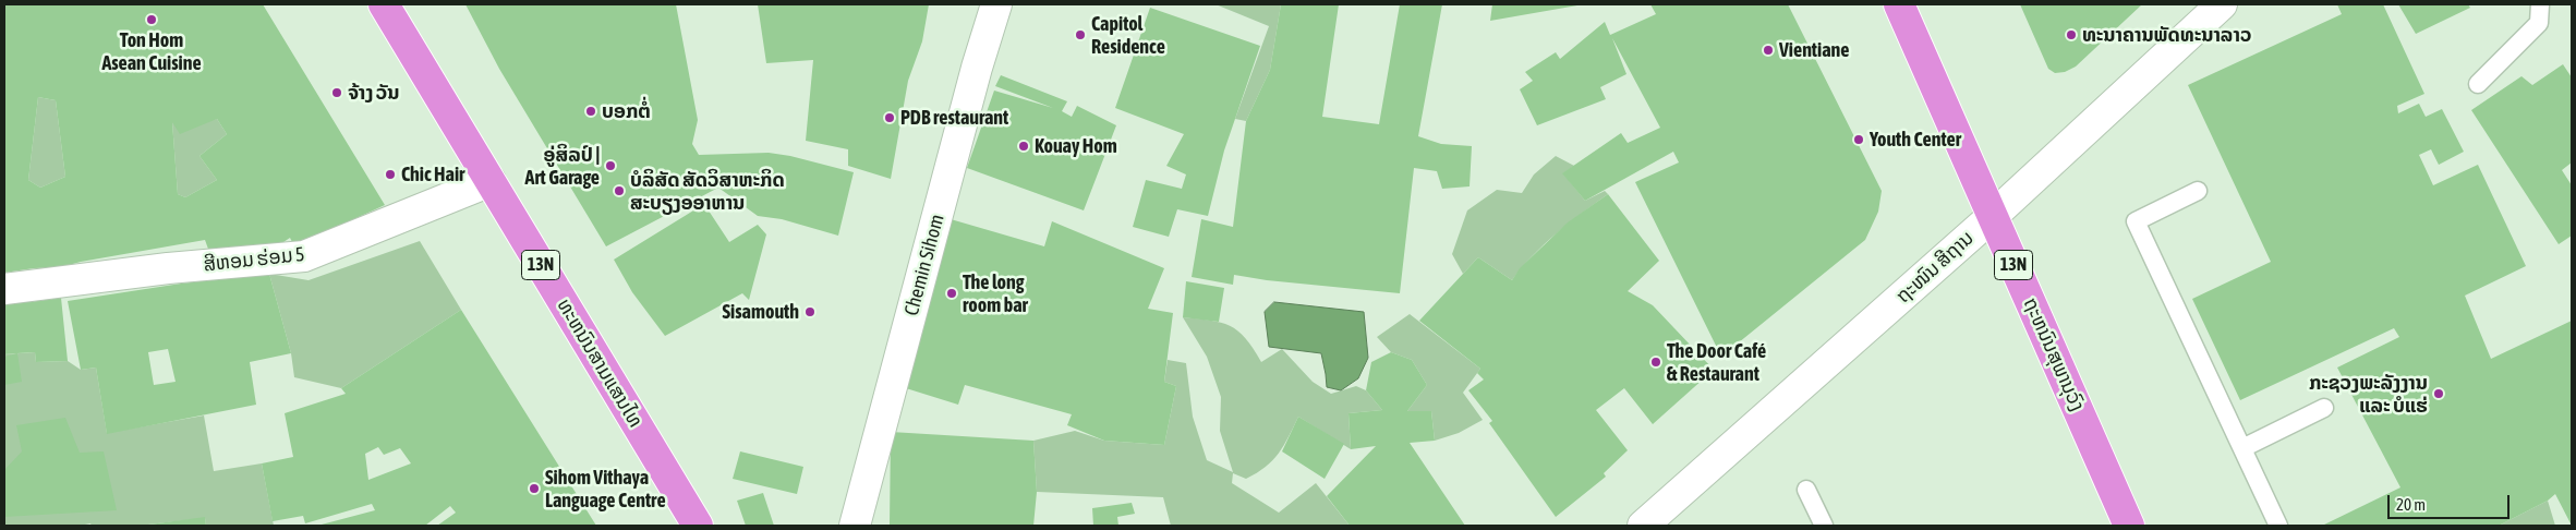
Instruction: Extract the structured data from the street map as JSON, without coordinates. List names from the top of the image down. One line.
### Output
{"streets":{"highway":["13N","ຖະຫນົນສຸພານຸວົງ","ທະຫນົນສາມແສນໄທ"],"street":["ສີຫອມ ຮ່ອມ 5","Chemin Sihom","ຖະໜົນ ສີຖານ"]},"crossings":[["ສີຫອມ ຮ່ອມ 5","ທະຫນົນສາມແສນໄທ"],["ຖະໜົນ ສີຖານ","ຖະຫນົນສຸພານຸວົງ"]],"places":["Ton Hom Asean Cuisine","Capitol Residence","ທະນາຄານພັດທະນາລາວ","Vientiane","ຈ້າງ ວັນ","ບອກຕໍ່","PDB restaurant","Youth Center","Kouay Hom","ອູ່ສິລປ໌ | Art Garage","Chic Hair","ບໍລິສັດ ສັດວິສາຫະກິດ ສະບຽງອອາຫານ","The long room bar","Sisamouth","The Door Café & Restaurant","ກະຊວງພະລັງງານ ແລະ ບໍແຮ່","Sihom Vithaya Language Centre"],"scale_bar":"20 m"}
